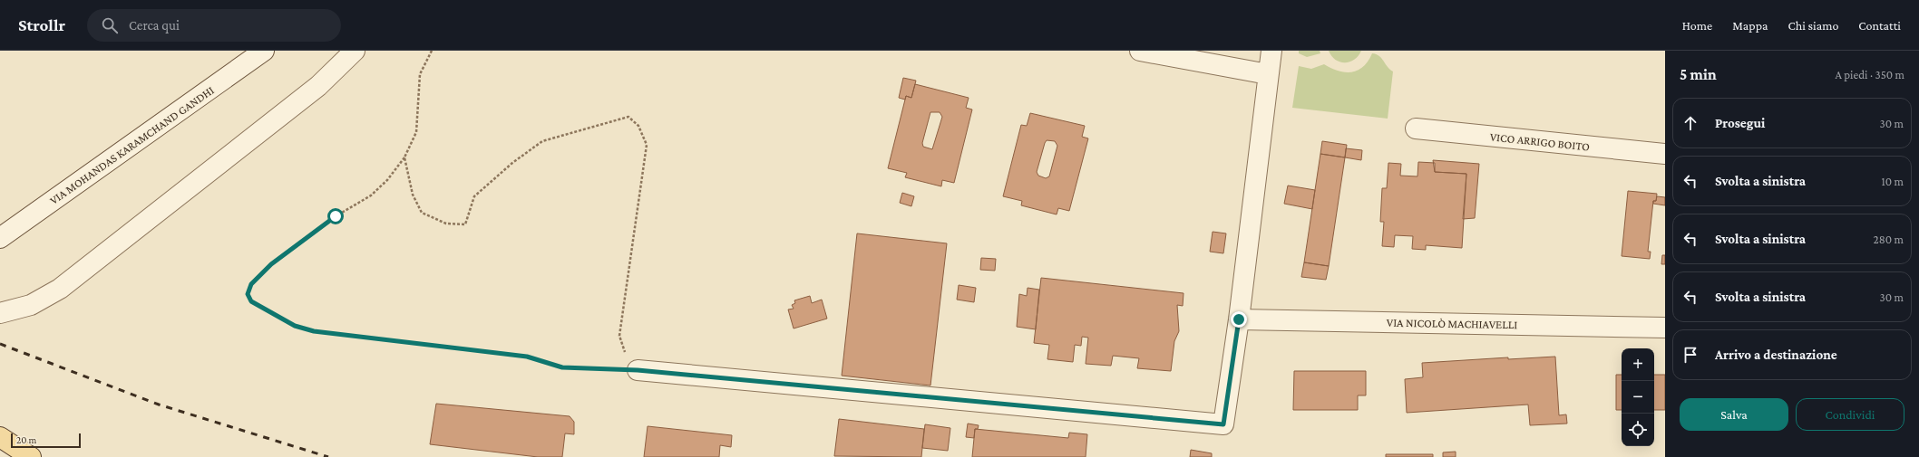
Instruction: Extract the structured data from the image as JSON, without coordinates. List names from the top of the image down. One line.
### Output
{"streets":{"street":["VICO ARRIGO BOITO","VIA MOHANDAS KARAMCHAND GANDHI","VIA NICOLÒ MACHIAVELLI"]},"scale_bar":"20 m","page":{"header":"Strollr","search":"Cerca qui","nav":["Home","Mappa","Chi siamo","Contatti"],"heading":["5 min","A piedi · 350 m"],"list":[["Prosegui","30 m"],["Svolta a sinistra","10 m"],["Svolta a sinistra","280 m"],["Svolta a sinistra","30 m"],"Arrivo a destinazione"],"map_buttons":["+","−"],"buttons":["Salva","Condividi"],"scale":"20 m"}}
